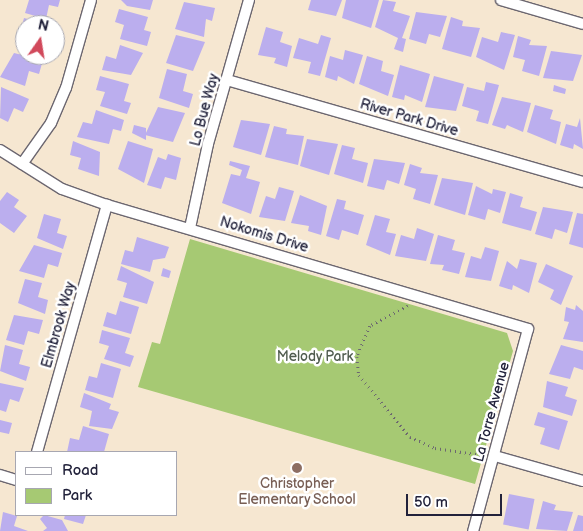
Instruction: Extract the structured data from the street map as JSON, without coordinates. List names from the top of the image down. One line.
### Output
{"streets":{"street":["Lo Bue Way","River Park Drive","Nokomis Drive","Elmbrook Way","La Torre Avenue"]},"crossings":[["Lo Bue Way","River Park Drive"],["Lo Bue Way","Nokomis Drive"],["Nokomis Drive","Elmbrook Way"],["Nokomis Drive","La Torre Avenue"]],"parks":["Melody Park"],"places":["Christopher Elementary School"],"legend":["Road","Park"],"scale_bar":"50 m","north":"top"}
